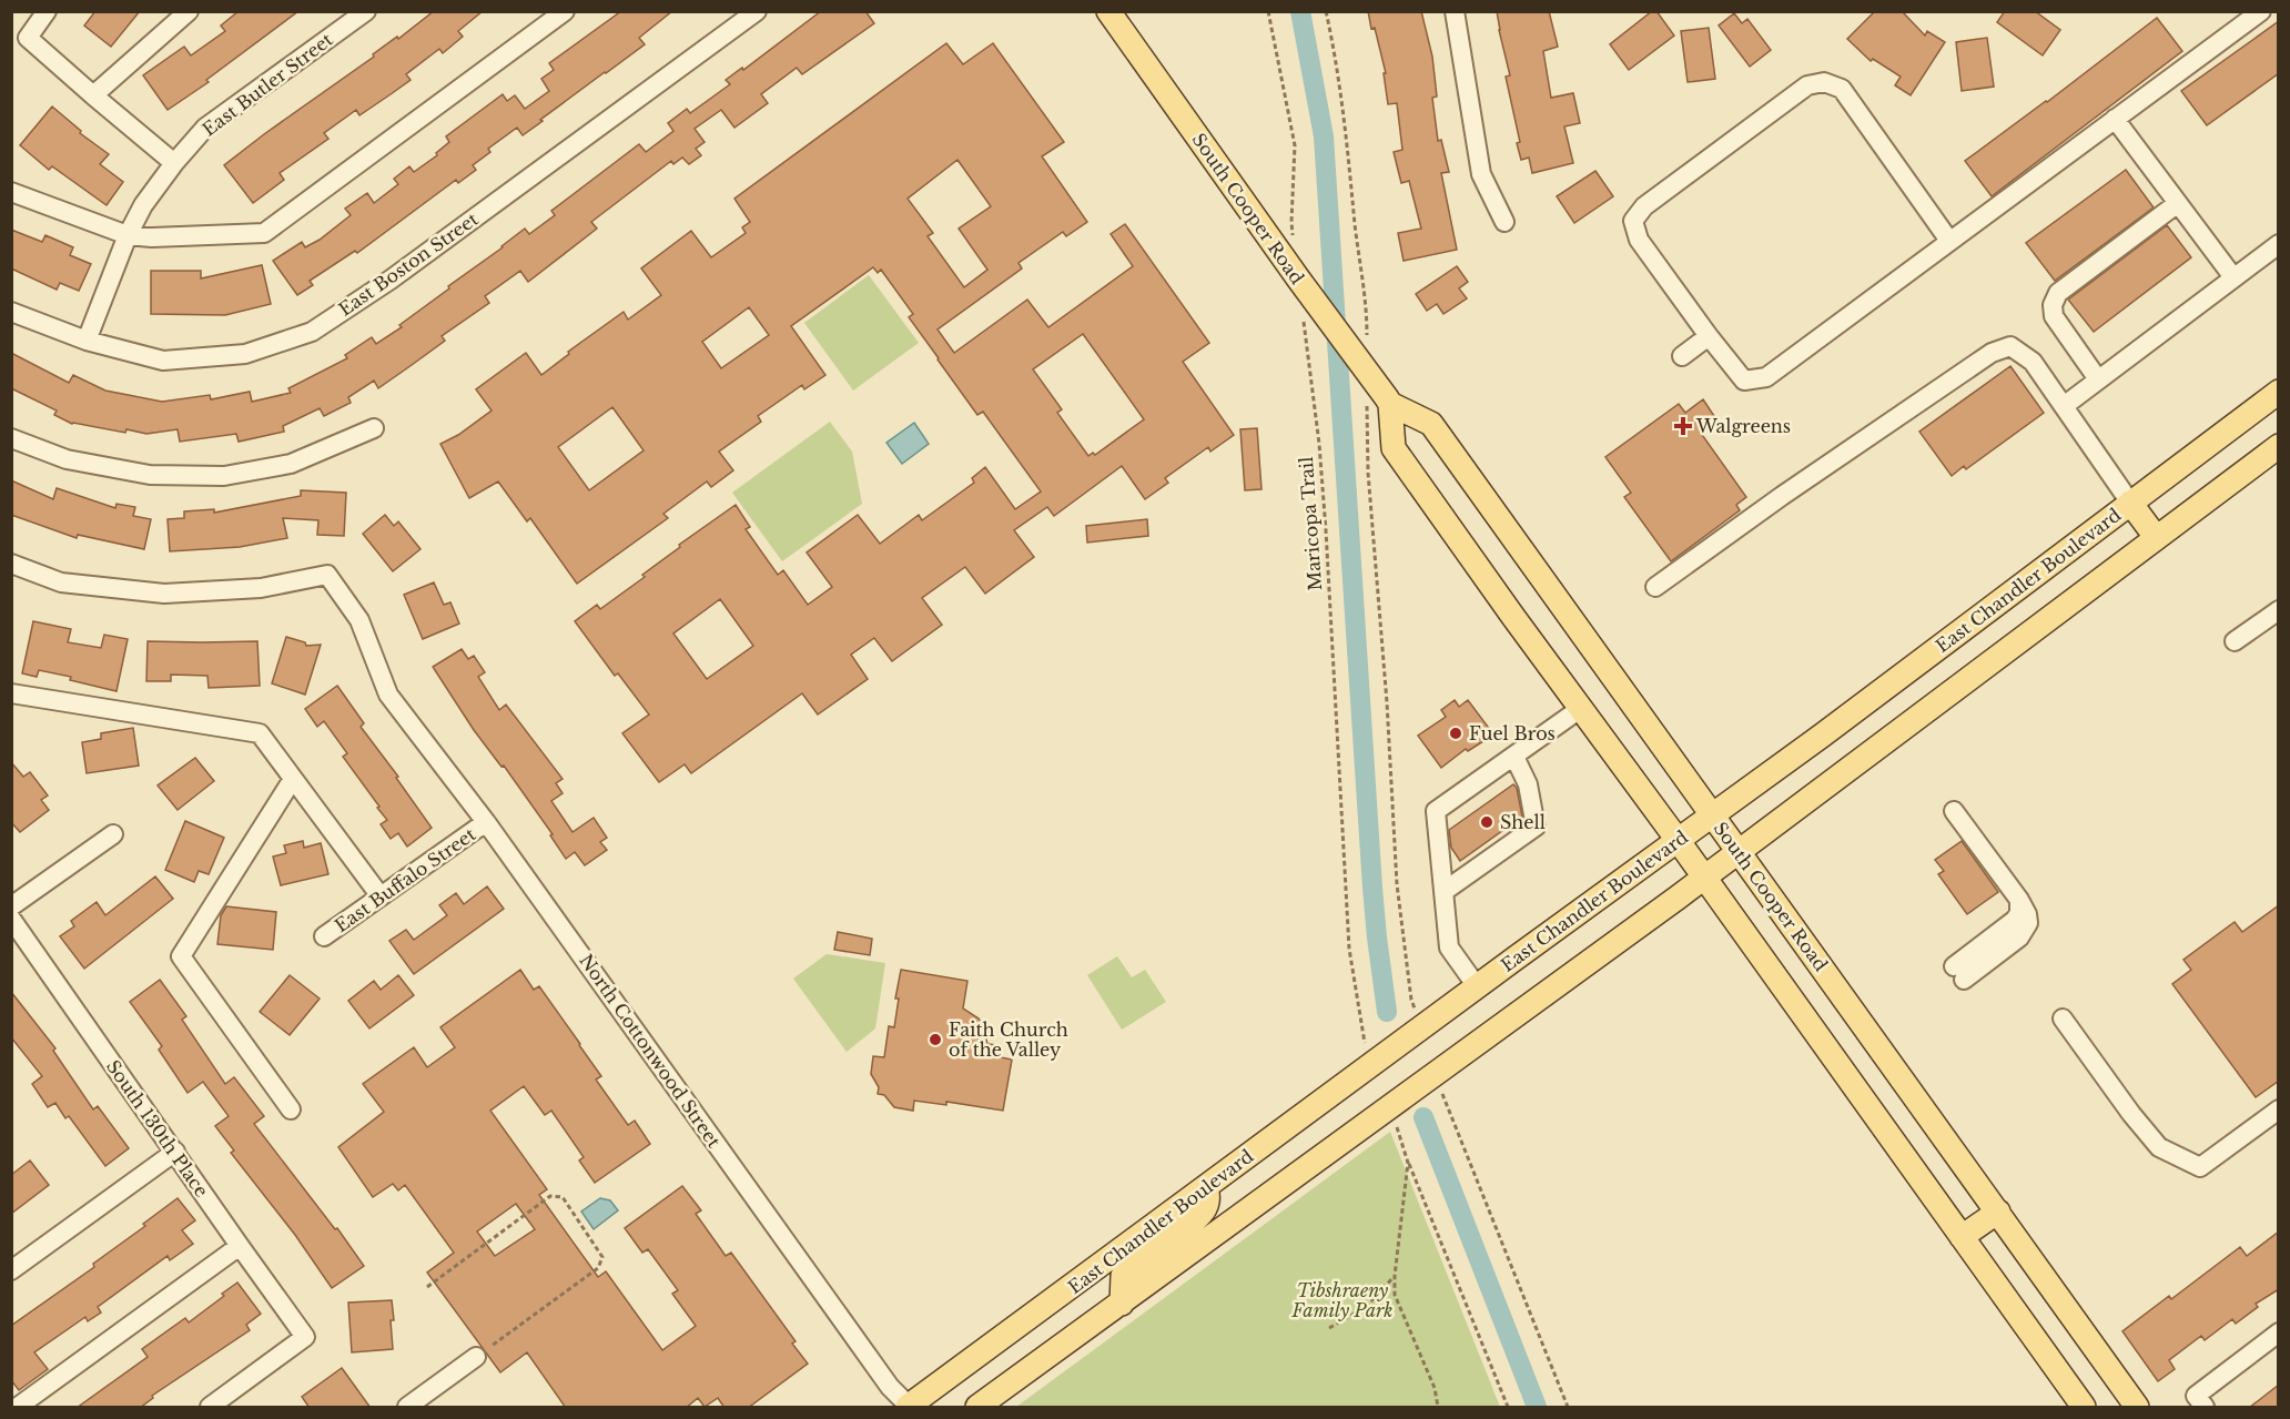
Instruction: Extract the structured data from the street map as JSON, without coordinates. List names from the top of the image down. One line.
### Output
{"streets":{"main road":["South Cooper Road","East Chandler Boulevard"],"street":["East Butler Street","East Boston Street","East Buffalo Street","North Cottonwood Street","South 130th Place"],"path":["Maricopa Trail"]},"crossings":[["East Butler Street","East Boston Street"],["South Cooper Road","East Chandler Boulevard"],["East Chandler Boulevard","North Cottonwood Street"],["East Buffalo Street","North Cottonwood Street"]],"parks":["Tibshraeny Family Park"],"places":{"health":["Walgreens"],"other":["Fuel Bros","Shell","Faith Church of the Valley"]}}
